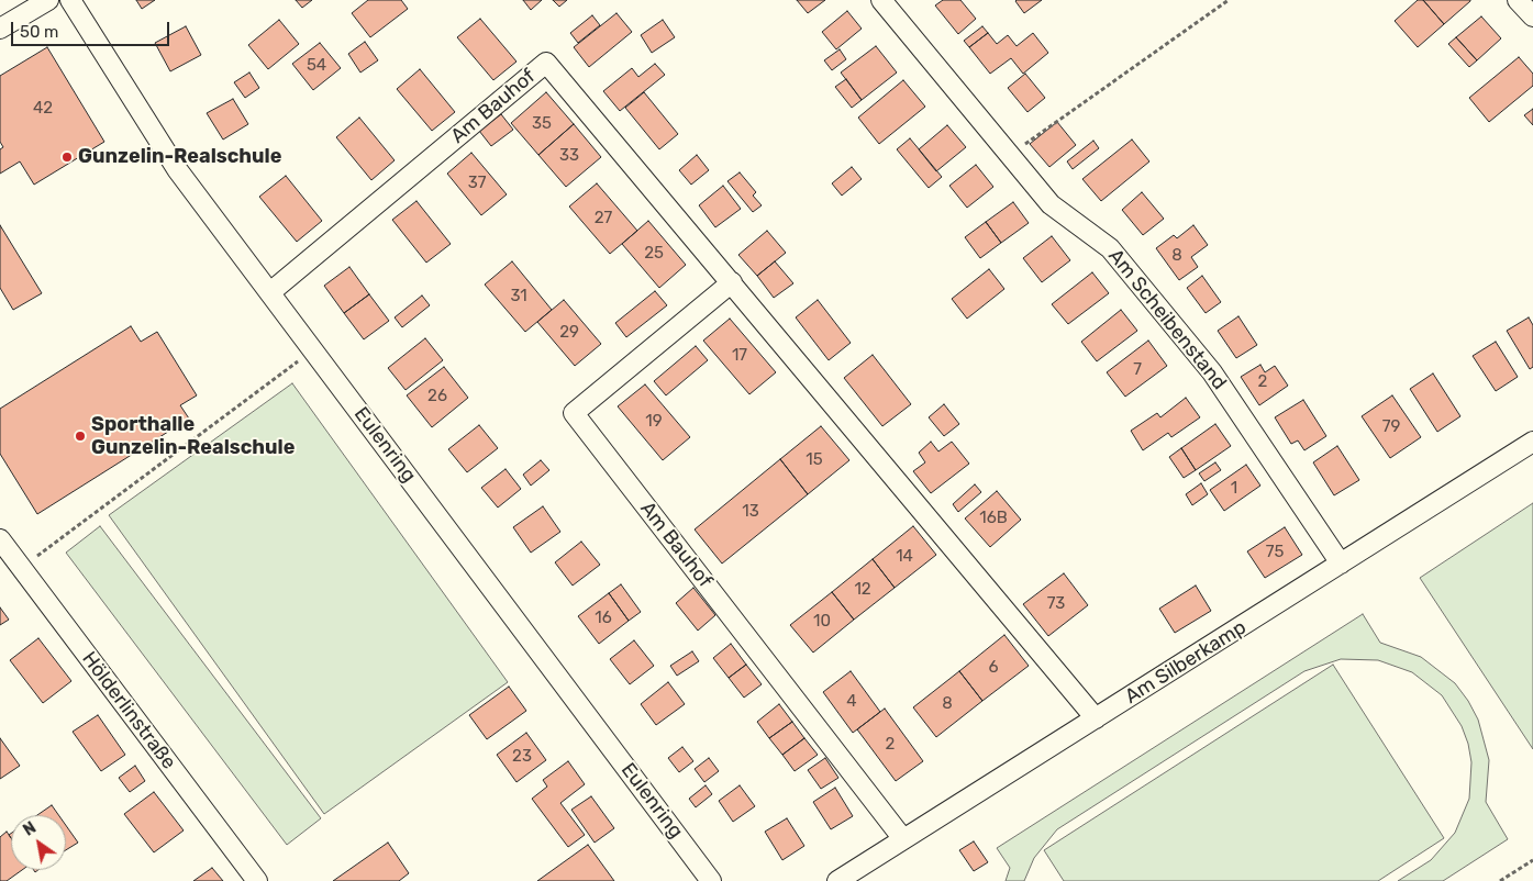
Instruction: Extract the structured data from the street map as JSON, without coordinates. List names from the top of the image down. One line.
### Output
{"streets":{"street":["Am Bauhof","Am Scheibenstand","Eulenring","Am Silberkamp","Hölderlinstraße"]},"crossings":[["Am Bauhof","Eulenring"],["Am Bauhof","Am Silberkamp"],["Am Scheibenstand","Am Silberkamp"]],"places":["Gunzelin-Realschule","Sporthalle Gunzelin-Realschule"],"house_numbers":["54","42","35","33","37","27","25","8","31","29","17","7","2","26","19","79","15","1","13","16B","75","14","12","73","16","10","6","4","8","2","23"],"scale_bar":"50 m","north":"top left"}
